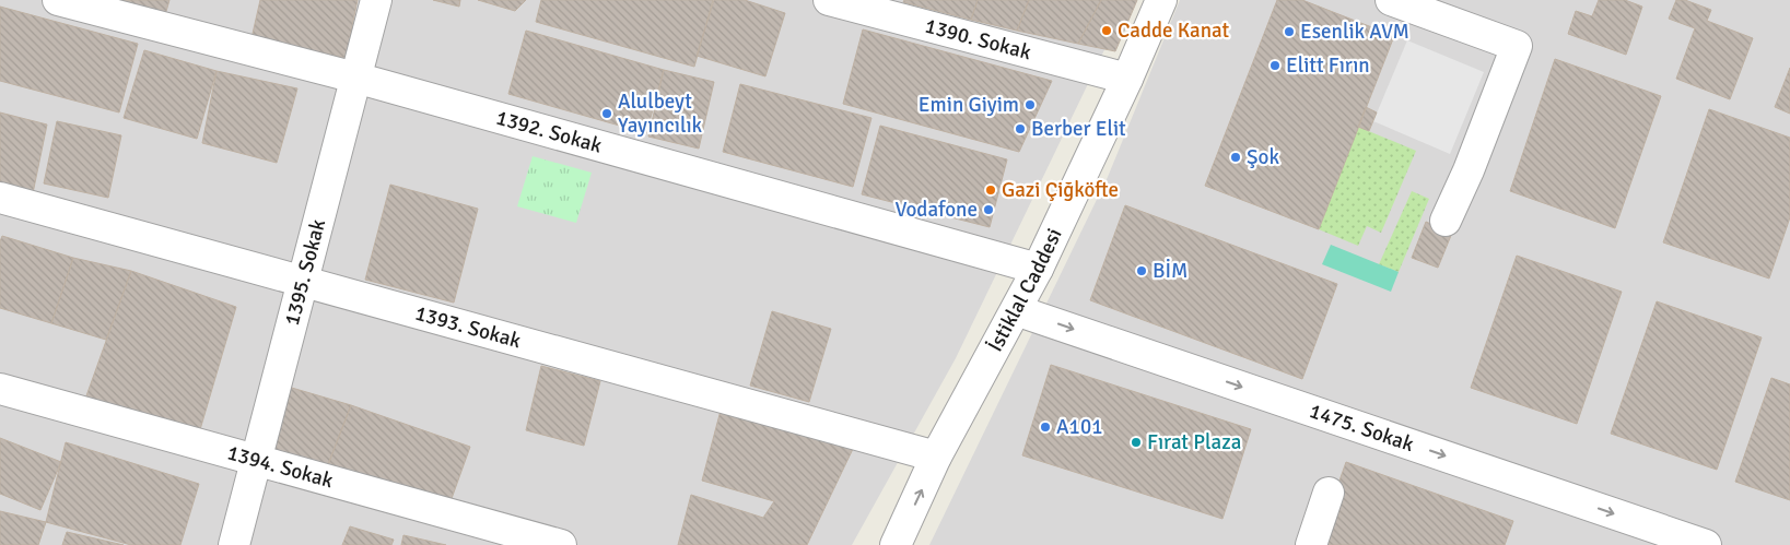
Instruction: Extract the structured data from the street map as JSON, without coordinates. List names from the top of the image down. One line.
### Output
{"streets":{"street":["1390. Sokak","1392. Sokak","1395. Sokak","İstiklal Caddesi","1393. Sokak","1475. Sokak","1394. Sokak"]},"crossings":[["1390. Sokak","İstiklal Caddesi"],["1392. Sokak","1395. Sokak"],["1392. Sokak","İstiklal Caddesi"],["1395. Sokak","1393. Sokak"],["1395. Sokak","1394. Sokak"],["İstiklal Caddesi","1393. Sokak"],["İstiklal Caddesi","1475. Sokak"]],"one_way":["1475. Sokak"],"places":["Cadde Kanat","Esenlik AVM","Elitt Fırın","Emin Giyim","Alulbeyt Yayıncılık","Berber Elit","Şok","Gazi Çiğköfte","Vodafone","BİM","A101","Fırat Plaza"]}
